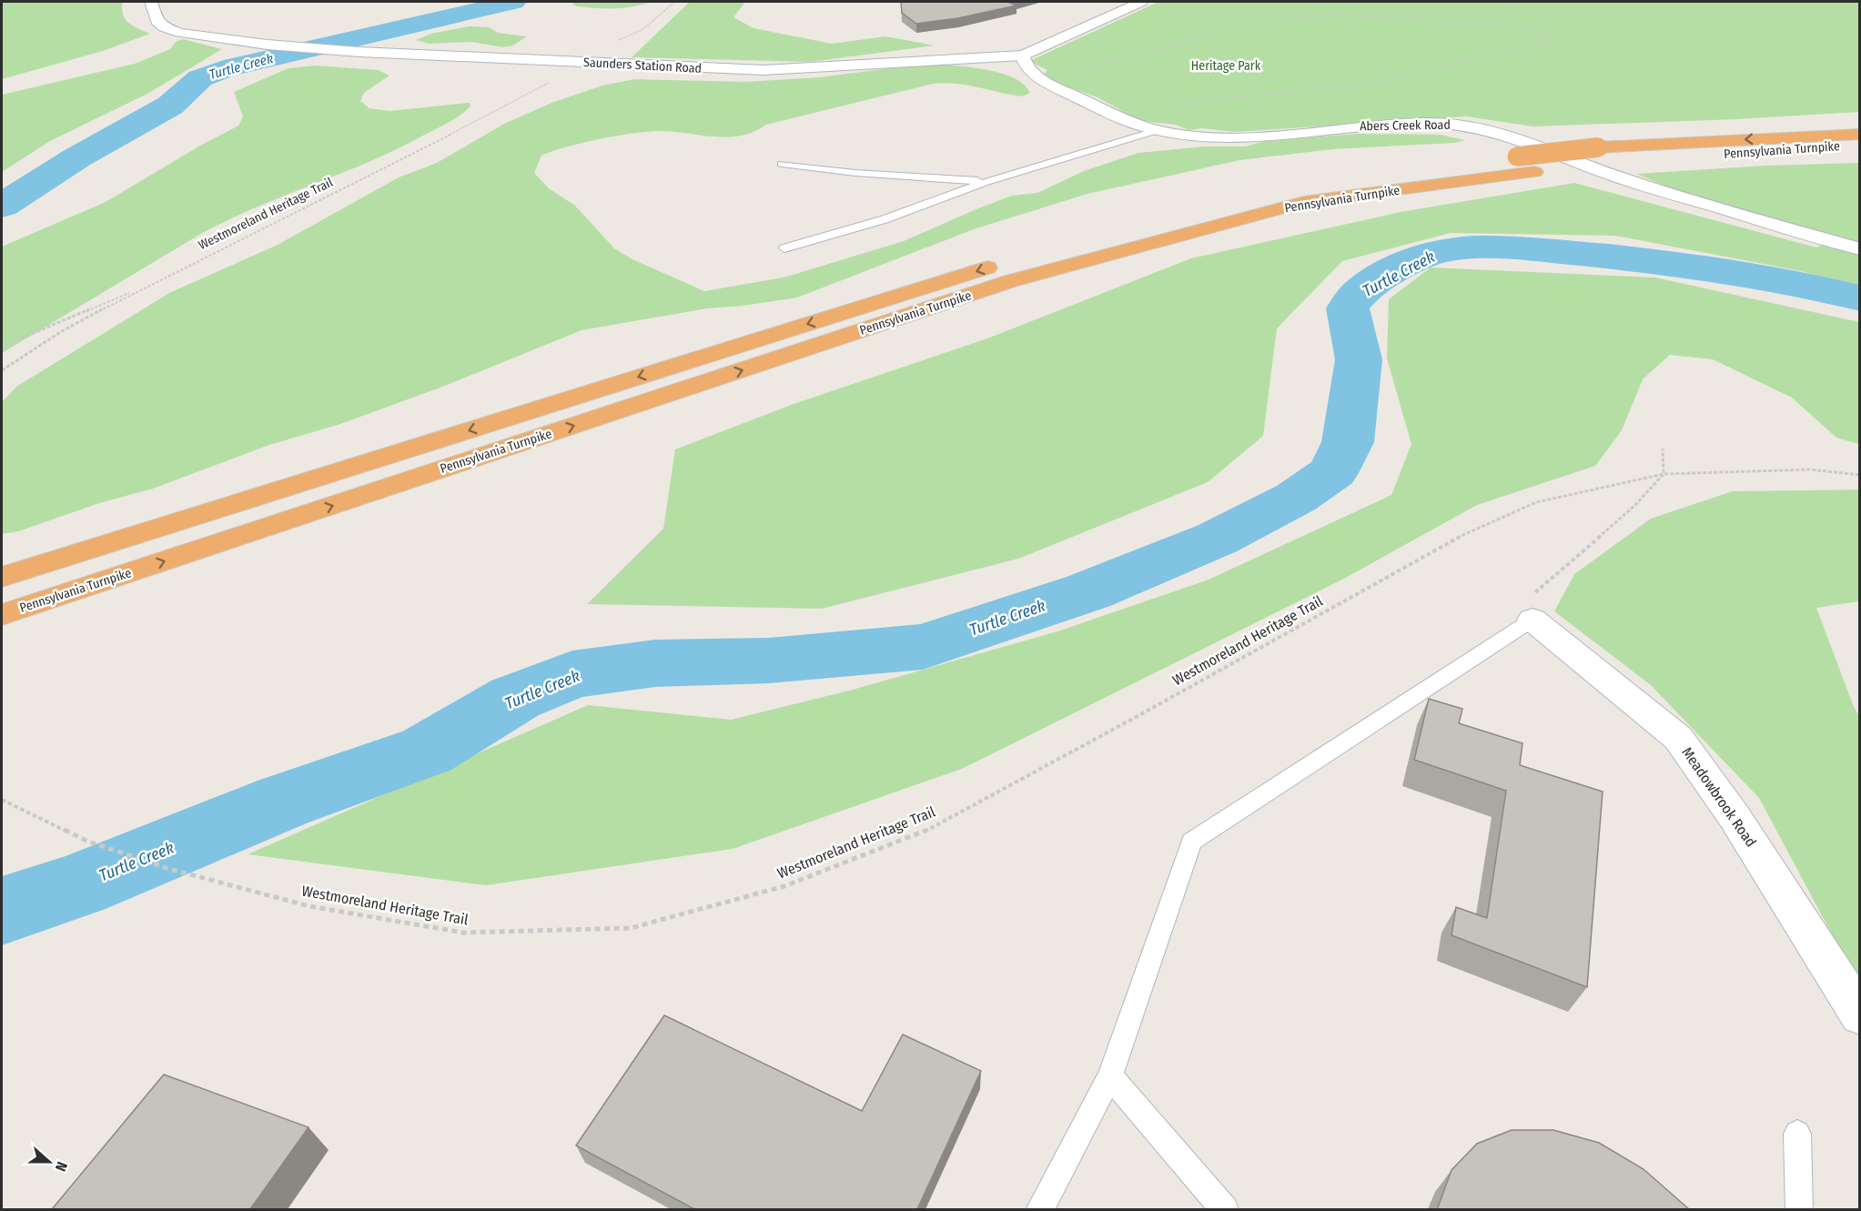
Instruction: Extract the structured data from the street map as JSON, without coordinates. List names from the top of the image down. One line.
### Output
{"streets":{"highway":["Pennsylvania Turnpike"],"street":["Saunders Station Road","Abers Creek Road","Meadowbrook Road"],"path":["Westmoreland Heritage Trail"]},"crossings":[["Saunders Station Road","Abers Creek Road"]],"water":["Turtle Creek"],"parks":["Heritage Park"],"north":"right"}
